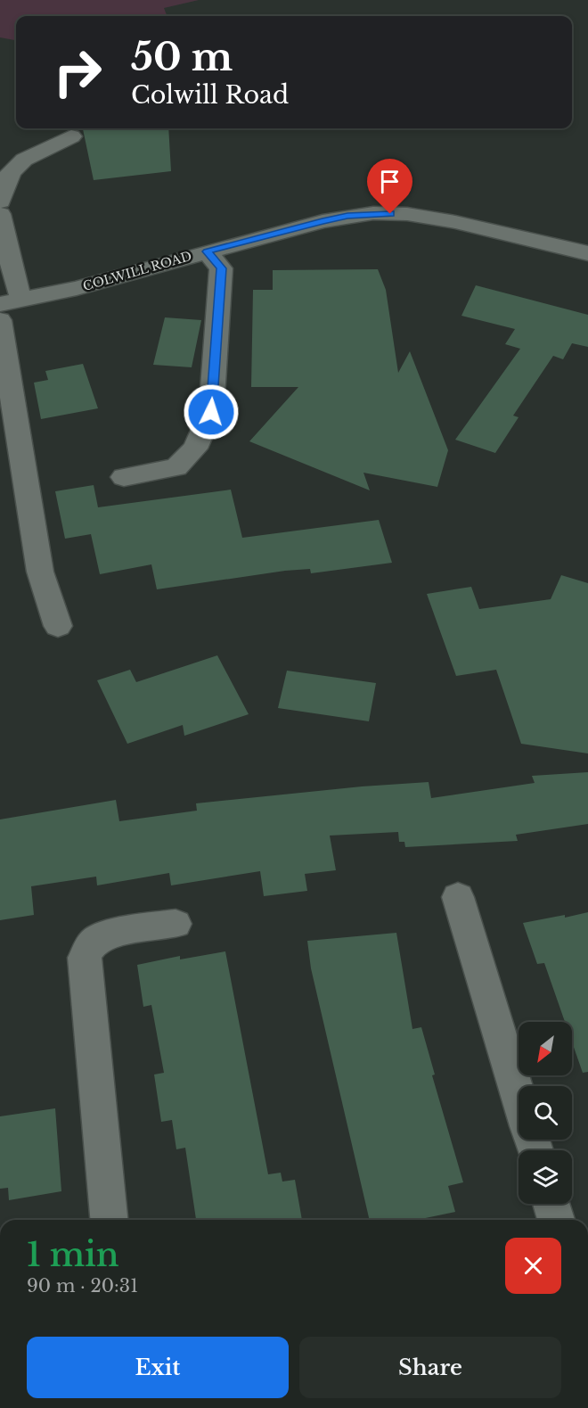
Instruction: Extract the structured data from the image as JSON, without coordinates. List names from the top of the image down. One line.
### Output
{"streets":{"street":["COLWILL ROAD"]},"north":"bottom left","page":{"turn":["50 m","Colwill Road"],"heading":["1 min","90 m · 20:31"],"buttons":["Exit","Share"]}}
